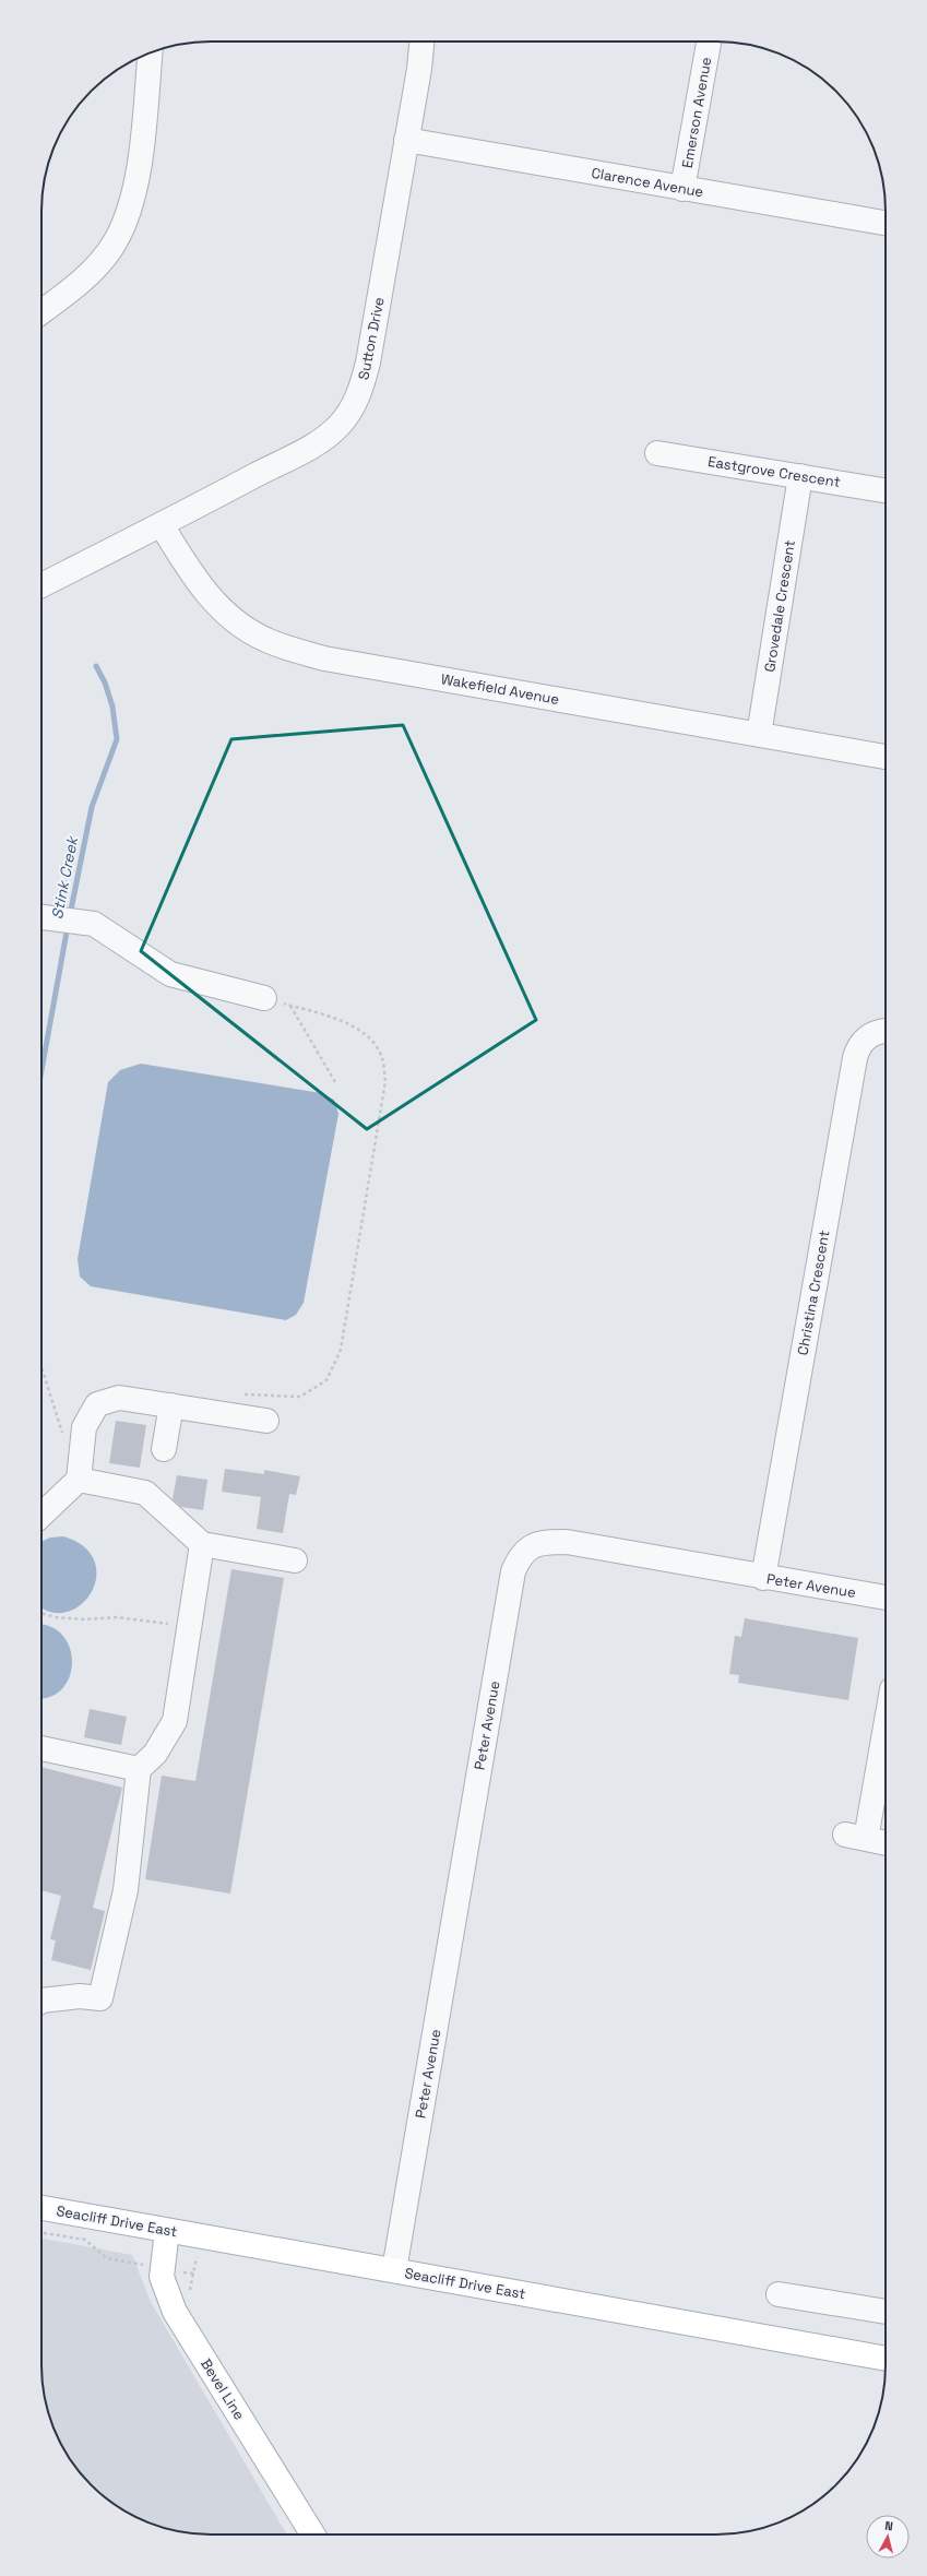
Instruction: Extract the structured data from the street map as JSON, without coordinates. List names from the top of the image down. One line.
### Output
{"streets":{"main road":["Seacliff Drive East","Bevel Line"],"street":["Emerson Avenue","Clarence Avenue","Sutton Drive","Eastgrove Crescent","Grovedale Crescent","Wakefield Avenue","Christina Crescent","Peter Avenue"]},"crossings":[["Emerson Avenue","Clarence Avenue"],["Clarence Avenue","Sutton Drive"],["Sutton Drive","Wakefield Avenue"],["Eastgrove Crescent","Grovedale Crescent"],["Grovedale Crescent","Wakefield Avenue"],["Christina Crescent","Peter Avenue"],["Peter Avenue","Seacliff Drive East"],["Seacliff Drive East","Bevel Line"]],"water":["Stink Creek"],"north":"top"}
